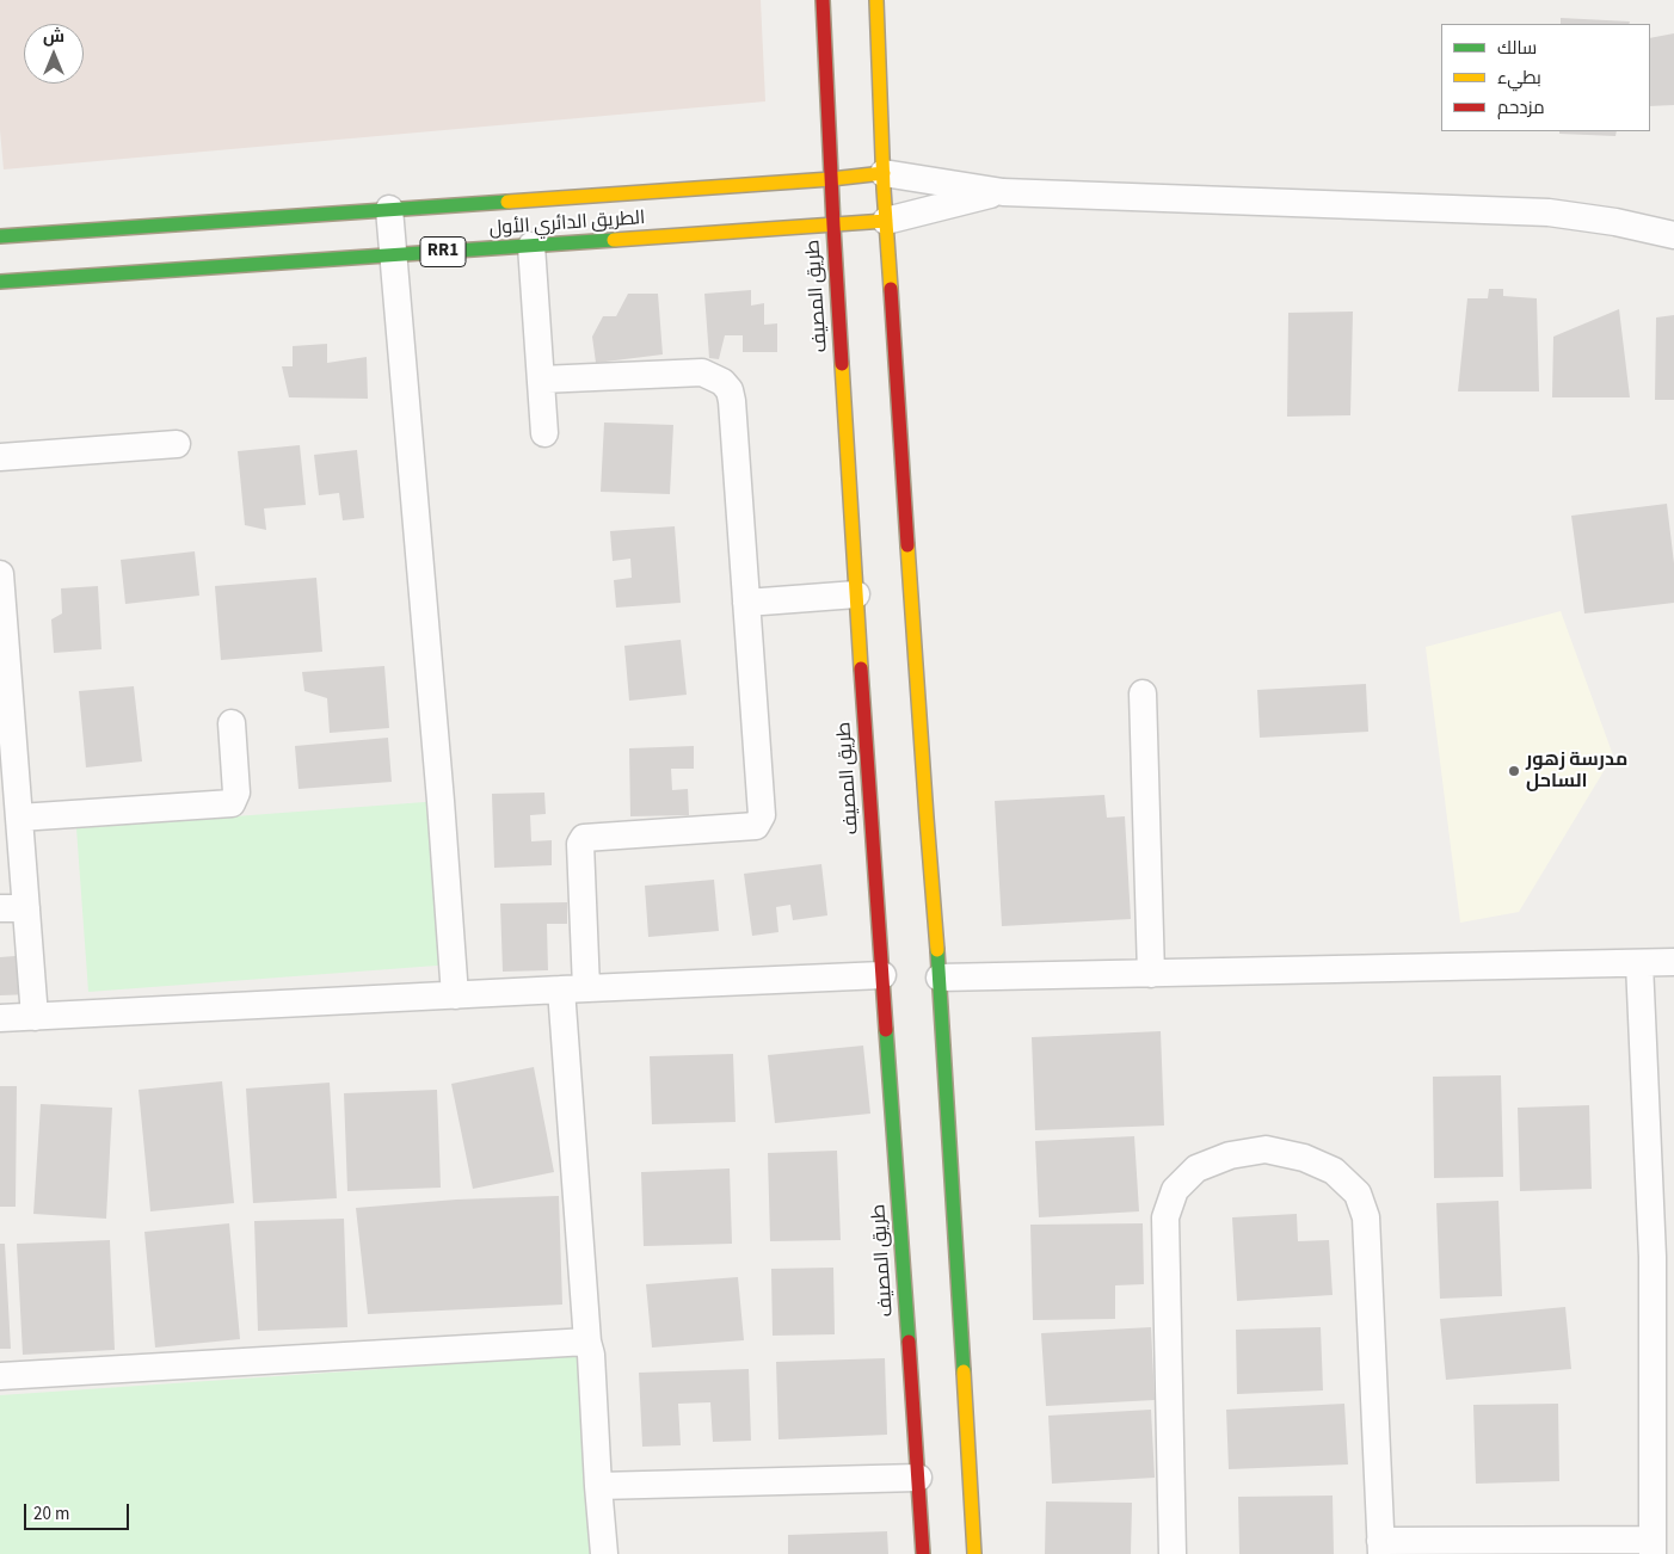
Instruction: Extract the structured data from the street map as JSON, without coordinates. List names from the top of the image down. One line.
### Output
{"streets":{"main road":["الطريق الدائري الأول","RR1","طريق المصيف"]},"crossings":[["الطريق الدائري الأول","طريق المصيف"]],"places":["مدرسة زهور الساحل"],"legend":["سالك","بطيء","مزدحم"],"scale_bar":"20 m","north":"top"}
